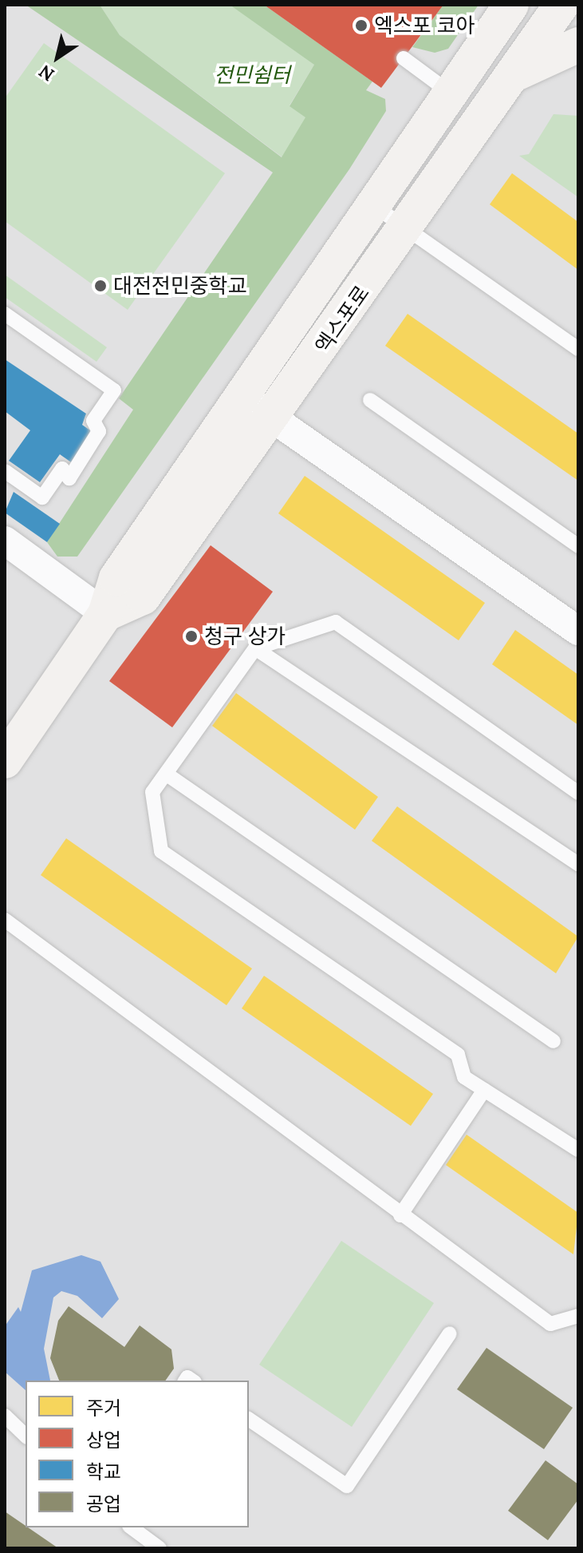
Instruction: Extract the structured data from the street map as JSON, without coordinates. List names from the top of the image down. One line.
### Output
{"streets":{"main road":["엑스포로"]},"parks":["전민쉼터"],"places":["엑스포 코아","대전전민중학교","청구 상가"],"legend":["주거","상업","학교","공업"],"north":"bottom left"}
